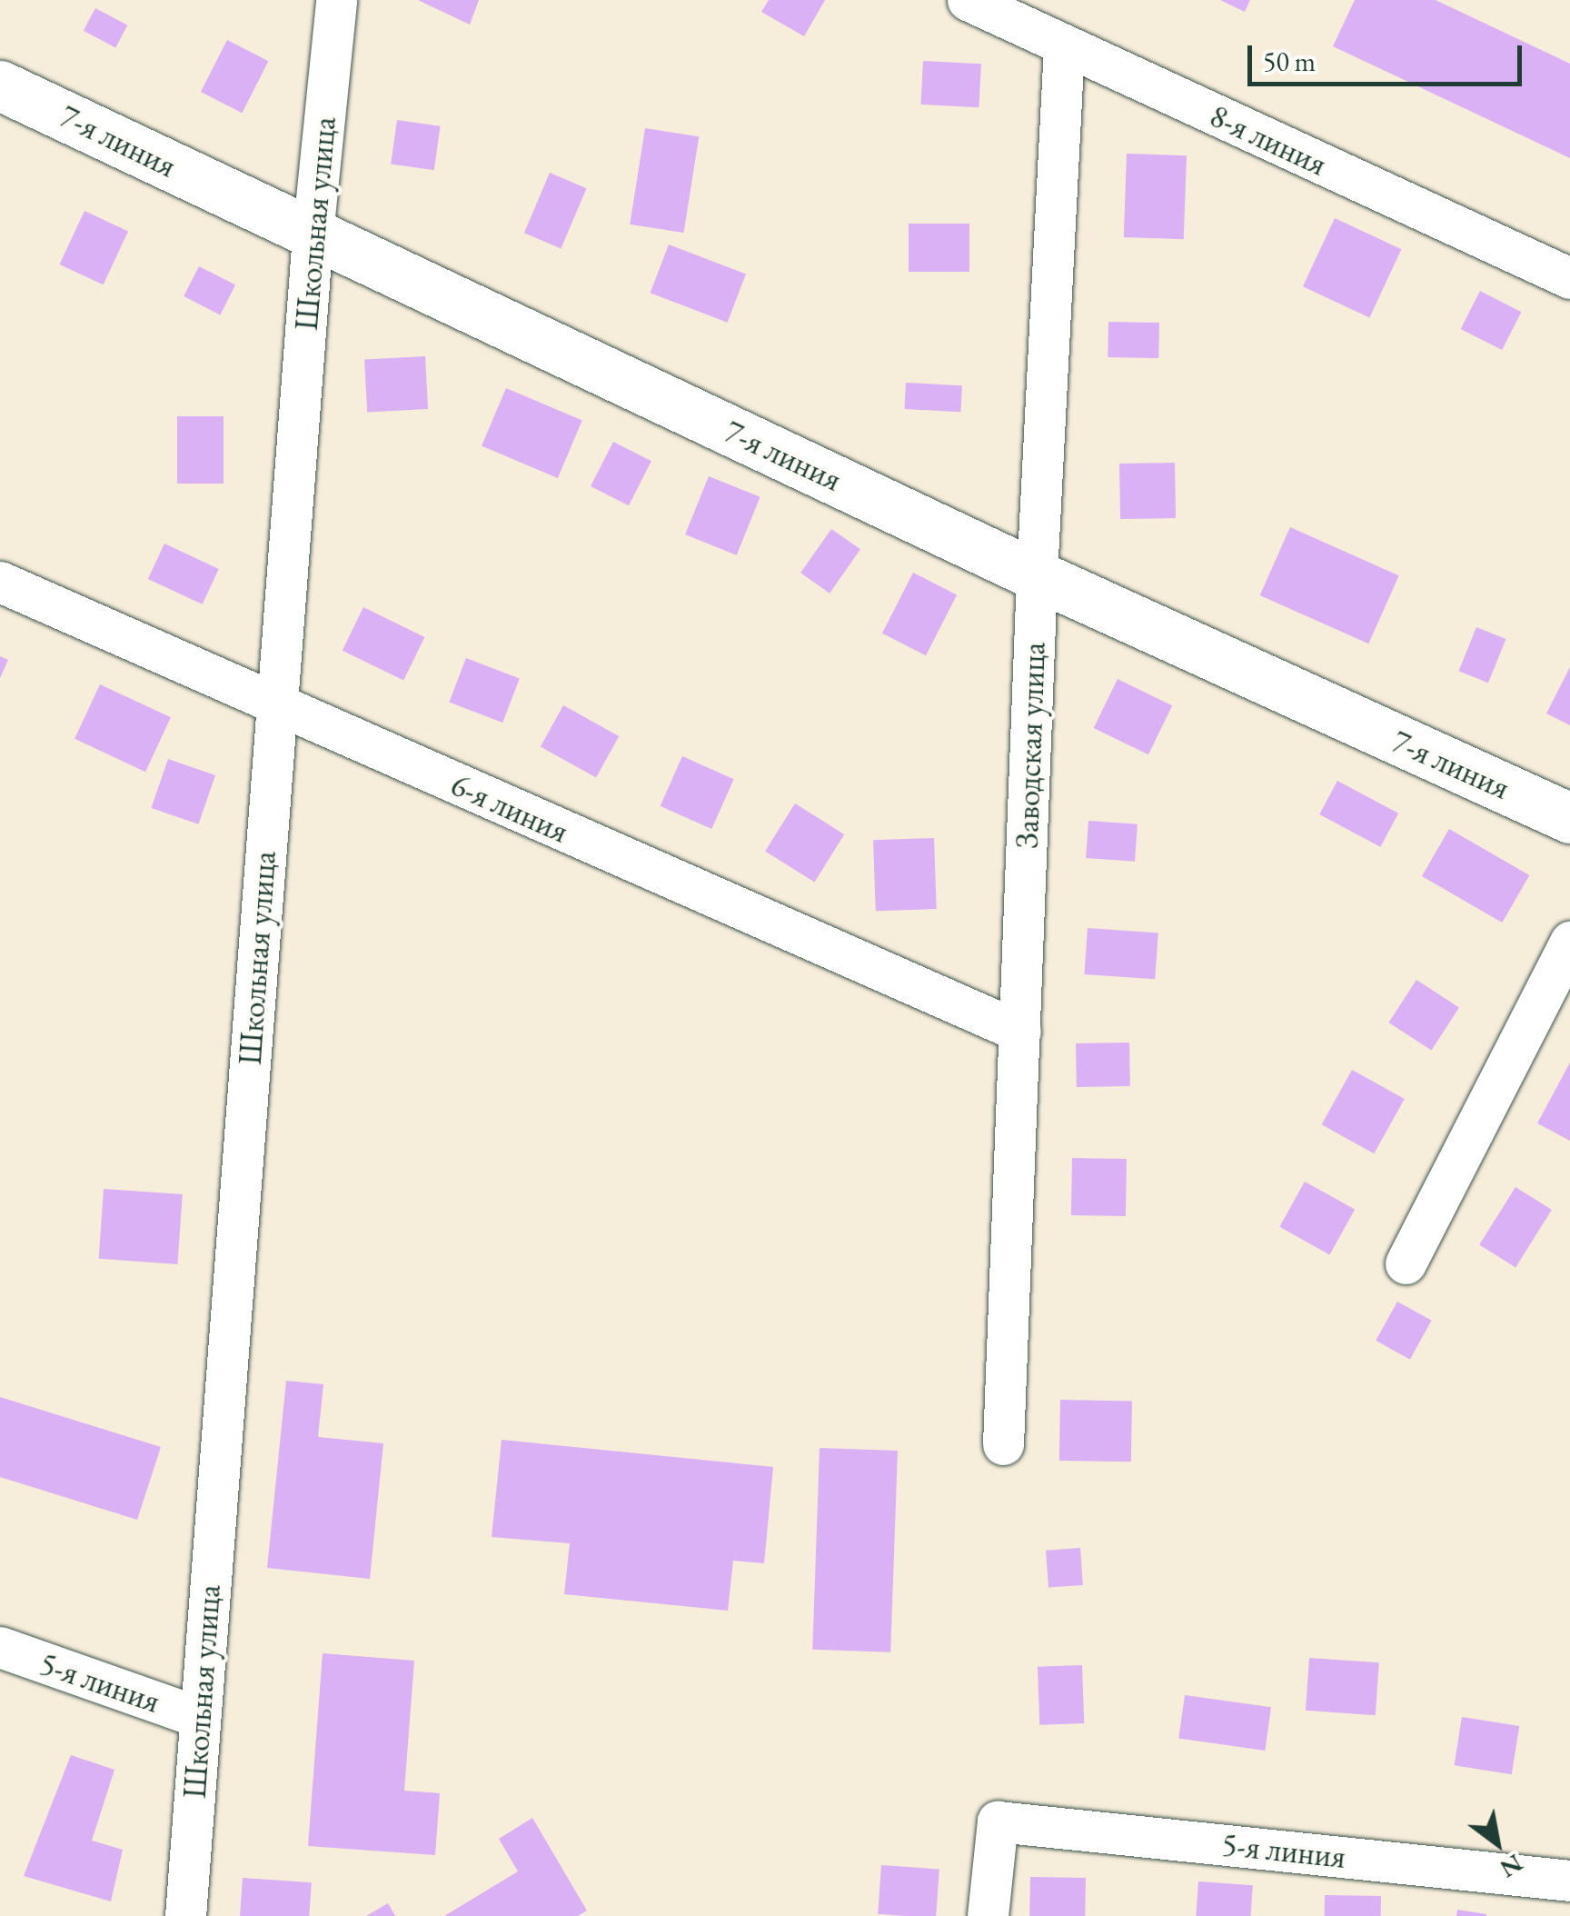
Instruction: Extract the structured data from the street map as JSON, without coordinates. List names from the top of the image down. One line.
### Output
{"streets":{"main road":["7-я линия"],"street":["8-я линия","Школьная улица","Заводская улица","6-я линия","5-я линия"]},"crossings":[["8-я линия","Заводская улица"],["7-я линия","Школьная улица"],["7-я линия","Заводская улица"],["Школьная улица","6-я линия"],["Школьная улица","5-я линия"],["Заводская улица","6-я линия"]],"scale_bar":"50 m","north":"bottom right"}
